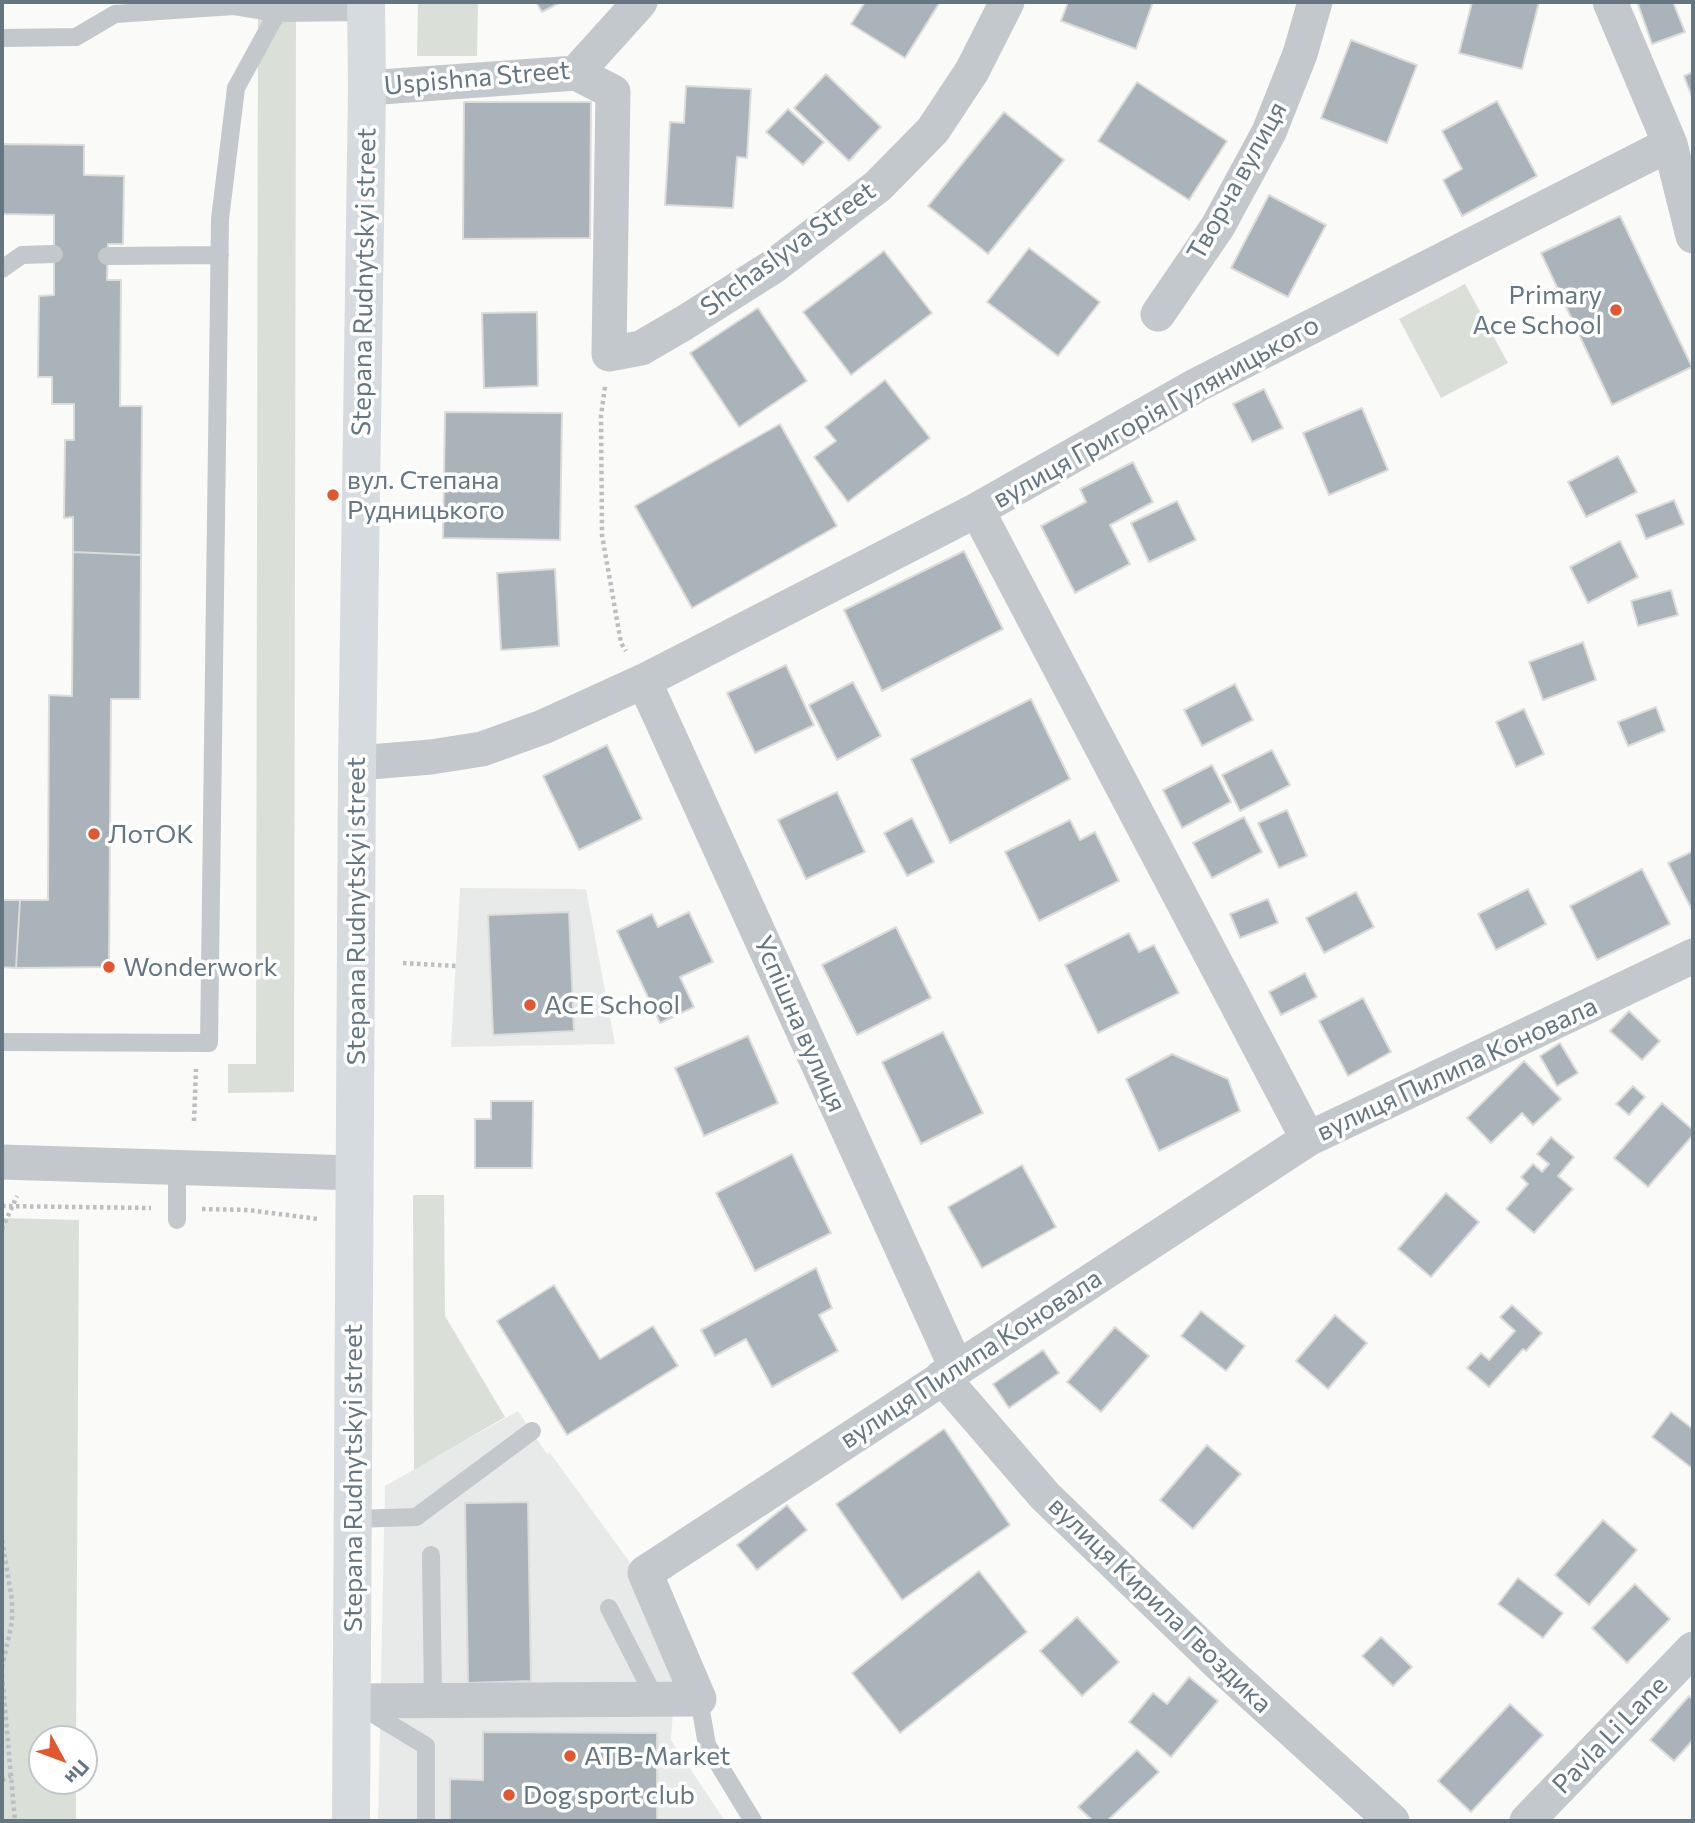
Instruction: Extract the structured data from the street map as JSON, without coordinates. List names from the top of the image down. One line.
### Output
{"streets":{"main road":["Stepana Rudnytskyi street"],"street":["Uspishna Street","Творча вулиця","Shchaslyva Street","вулиця Григорія Гуляницького","Успішна вулиця","вулиця Пилипа Коновала","вулиця Кирила Гвоздика","Pavla Li Lane"]},"crossings":[["Uspishna Street","Stepana Rudnytskyi street"],["вулиця Григорія Гуляницького","вулиця Пилипа Коновала"],["Успішна вулиця","вулиця Пилипа Коновала"],["Успішна вулиця","вулиця Кирила Гвоздика"],["вулиця Пилипа Коновала","вулиця Кирила Гвоздика"]],"places":["Primary Ace School","вул. Степана Рудницького","ЛотОК","Wonderwork","ACE School","ATB-Market","Dog sport club"],"north":"bottom right"}
